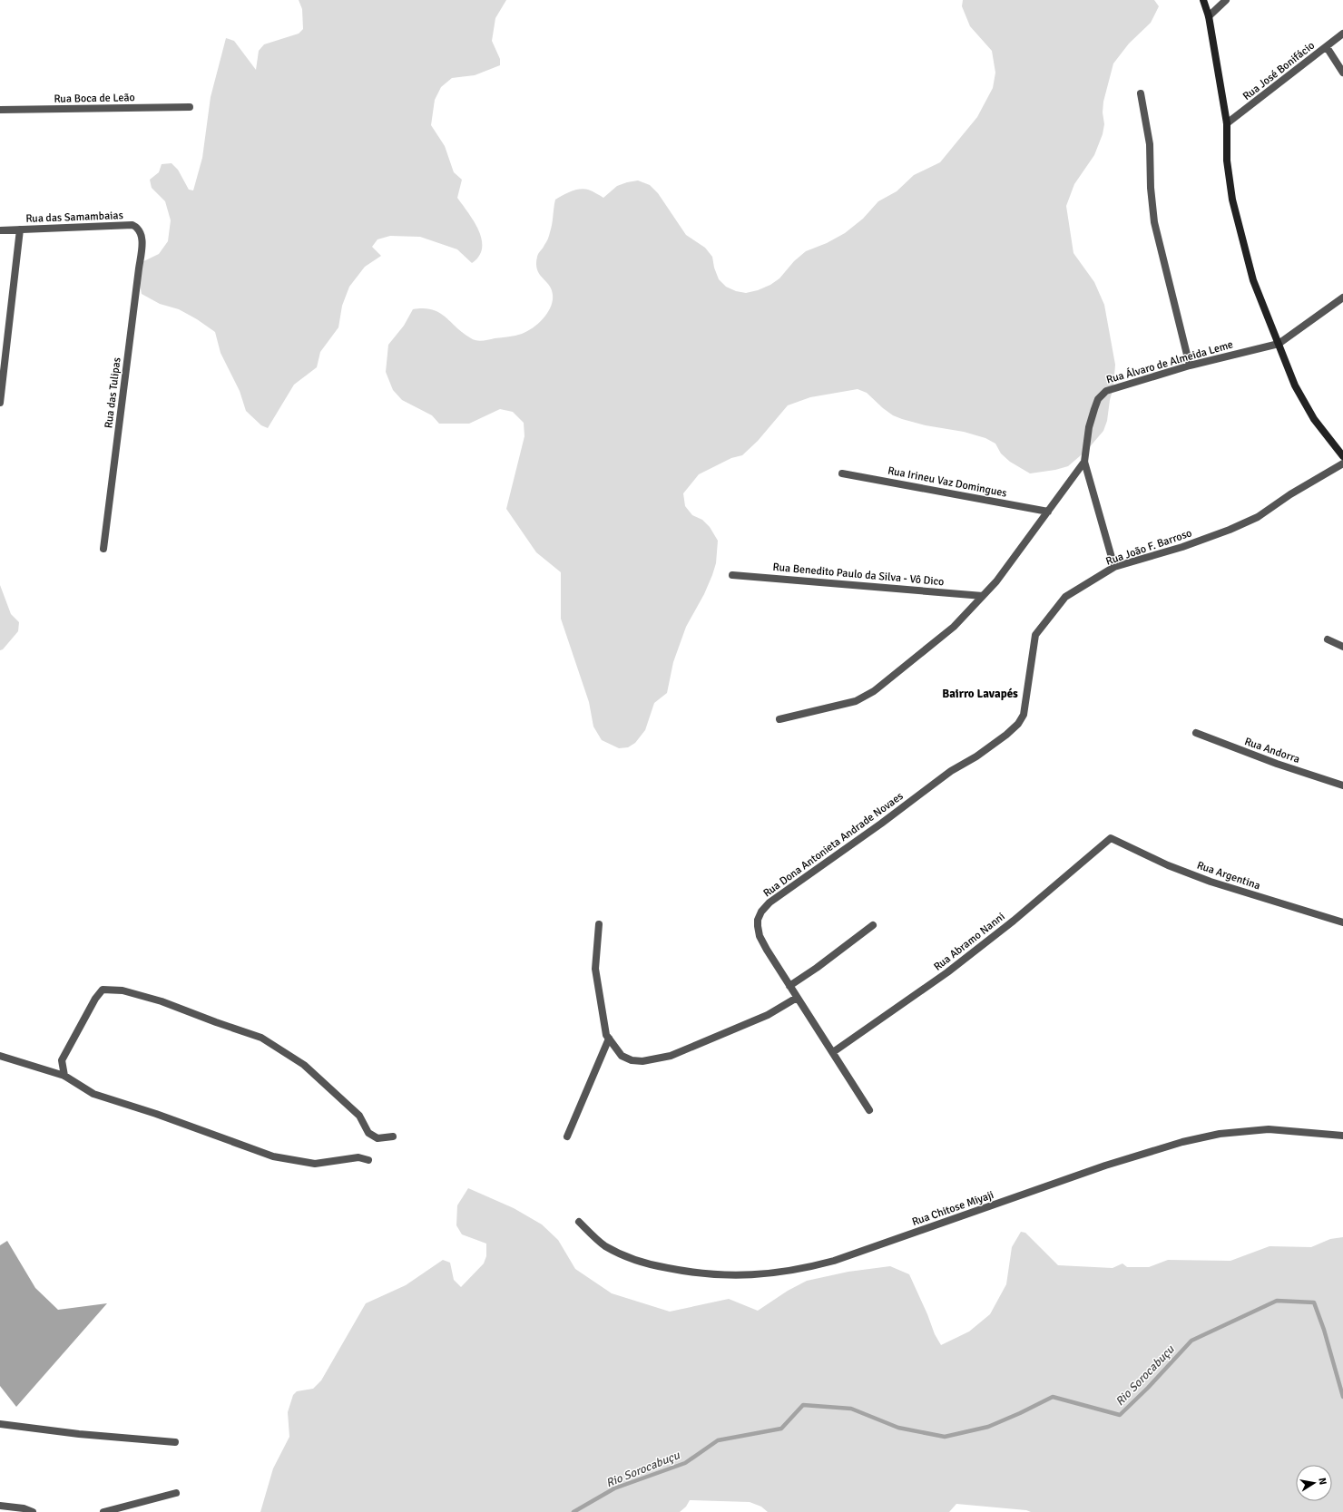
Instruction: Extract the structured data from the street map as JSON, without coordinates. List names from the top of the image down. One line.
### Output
{"streets":{"street":["Rua José Bonifácio","Rua Boca de Leão","Rua das Samambaias","Rua Álvaro de Almeida Leme","Rua das Tulipas","Rua Irineu Vaz Domingues","Rua João F. Barroso","Rua Benedito Paulo da Silva - Vô Dico","Rua Andorra","Rua Dona Antonieta Andrade Novaes","Rua Argentina","Rua Abramo Nanni","Rua Chitose Miyaji"]},"crossings":[["Rua das Samambaias","Rua das Tulipas"],["Rua Álvaro de Almeida Leme","Rua João F. Barroso"],["Rua João F. Barroso","Rua Dona Antonieta Andrade Novaes"],["Rua Dona Antonieta Andrade Novaes","Rua Abramo Nanni"],["Rua Argentina","Rua Abramo Nanni"]],"districts":["Bairro Lavapés"],"water":["Rio Sorocabuçu"],"north":"right"}
